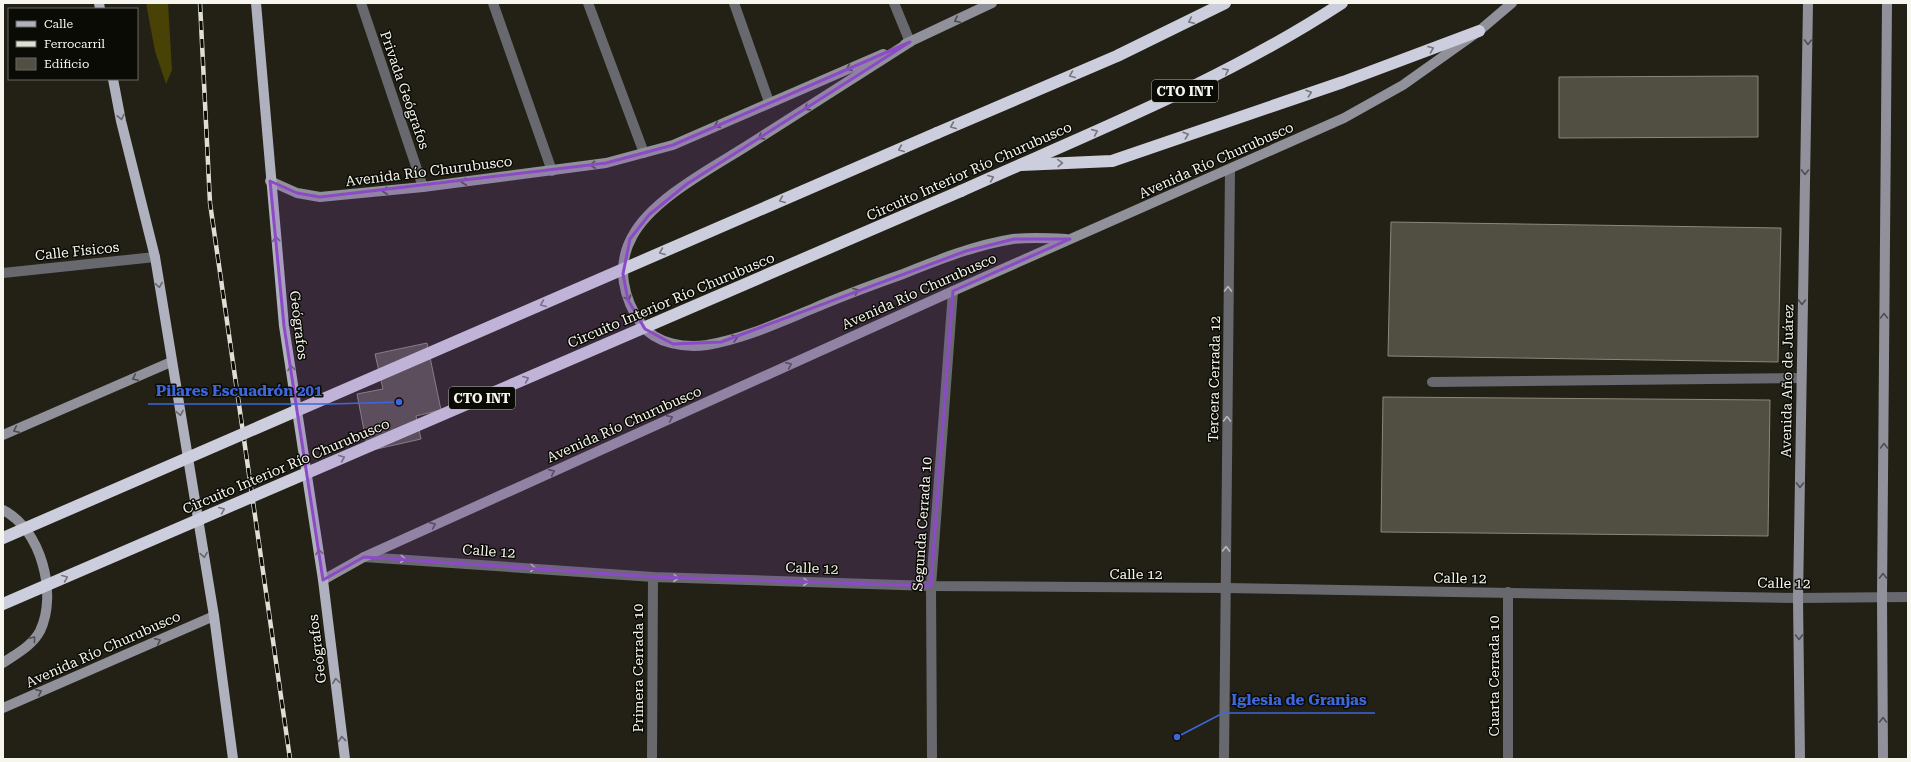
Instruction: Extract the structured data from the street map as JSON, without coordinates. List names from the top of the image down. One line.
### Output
{"streets":{"highway":["CTO INT","Circuito Interior Río Churubusco"],"main road":["Avenida Río Churubusco","Geógrafos","Avenida Año de Juárez"],"street":["Privada Geógrafos","Calle Físicos","Tercera Cerrada 12","Segunda Cerrada 10","Calle 12","Primera Cerrada 10","Cuarta Cerrada 10"]},"crossings":[["Privada Geógrafos","Avenida Río Churubusco"],["Avenida Río Churubusco","Geógrafos"],["Avenida Río Churubusco","Tercera Cerrada 12"],["Avenida Río Churubusco","Segunda Cerrada 10"],["Avenida Río Churubusco","Calle 12"],["Tercera Cerrada 12","Calle 12"],["Avenida Año de Juárez","Calle 12"],["Segunda Cerrada 10","Calle 12"],["Calle 12","Primera Cerrada 10"],["Calle 12","Cuarta Cerrada 10"]],"one_way":["Geógrafos","Tercera Cerrada 12","Calle 12"],"places":["Pilares Escuadrón 201","Iglesia de Granjas"],"legend":["Calle","Ferrocarril","Edificio"]}
